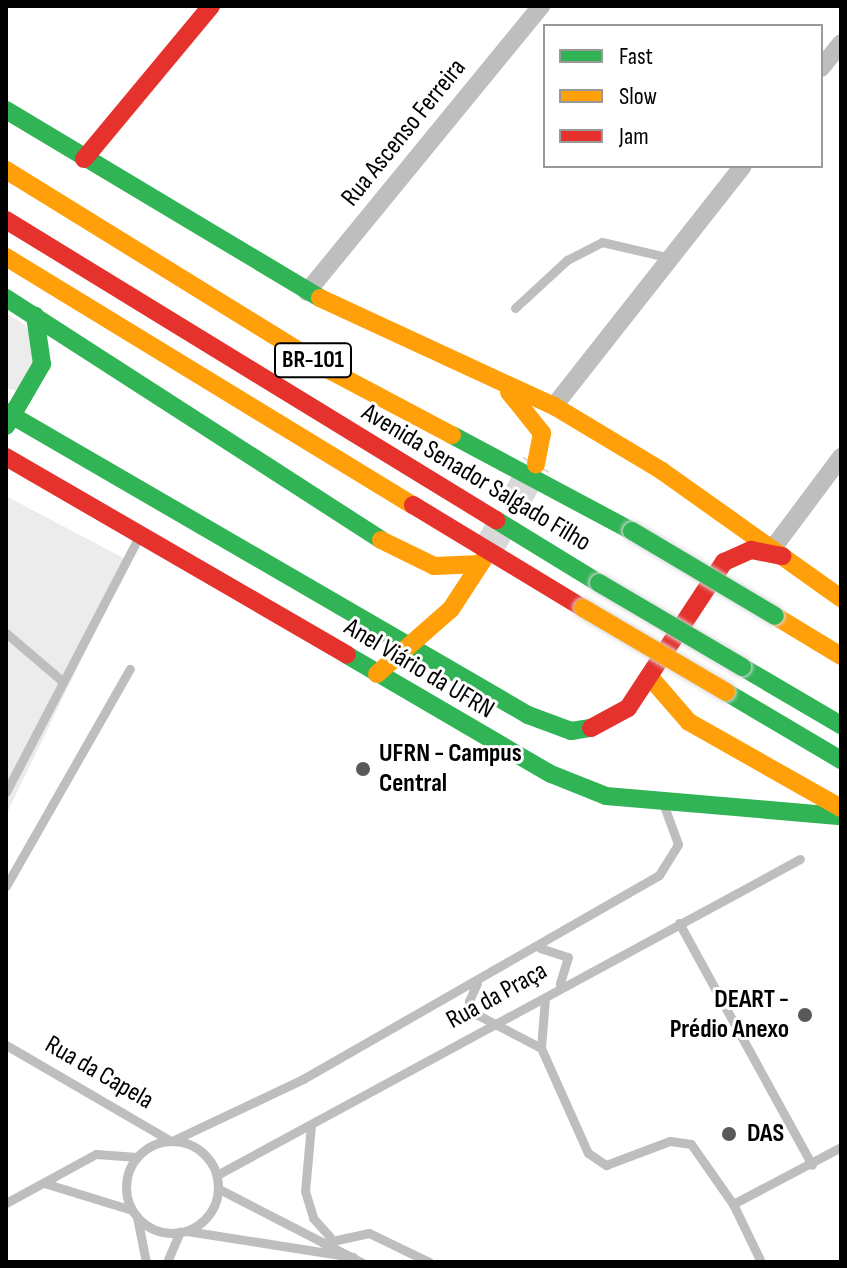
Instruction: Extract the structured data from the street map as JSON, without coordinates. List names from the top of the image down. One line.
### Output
{"streets":{"main road":["BR-101","Avenida Senador Salgado Filho","Anel Viário da UFRN"],"street":["Rua Ascenso Ferreira"],"lane":["Rua da Praça","Rua da Capela"]},"crossings":[["Anel Viário da UFRN","Rua da Praça"],["Rua da Praça","Rua da Capela"]],"places":["UFRN - Campus Central","DEART - Prédio Anexo","DAS"],"legend":["Fast","Slow","Jam"]}
